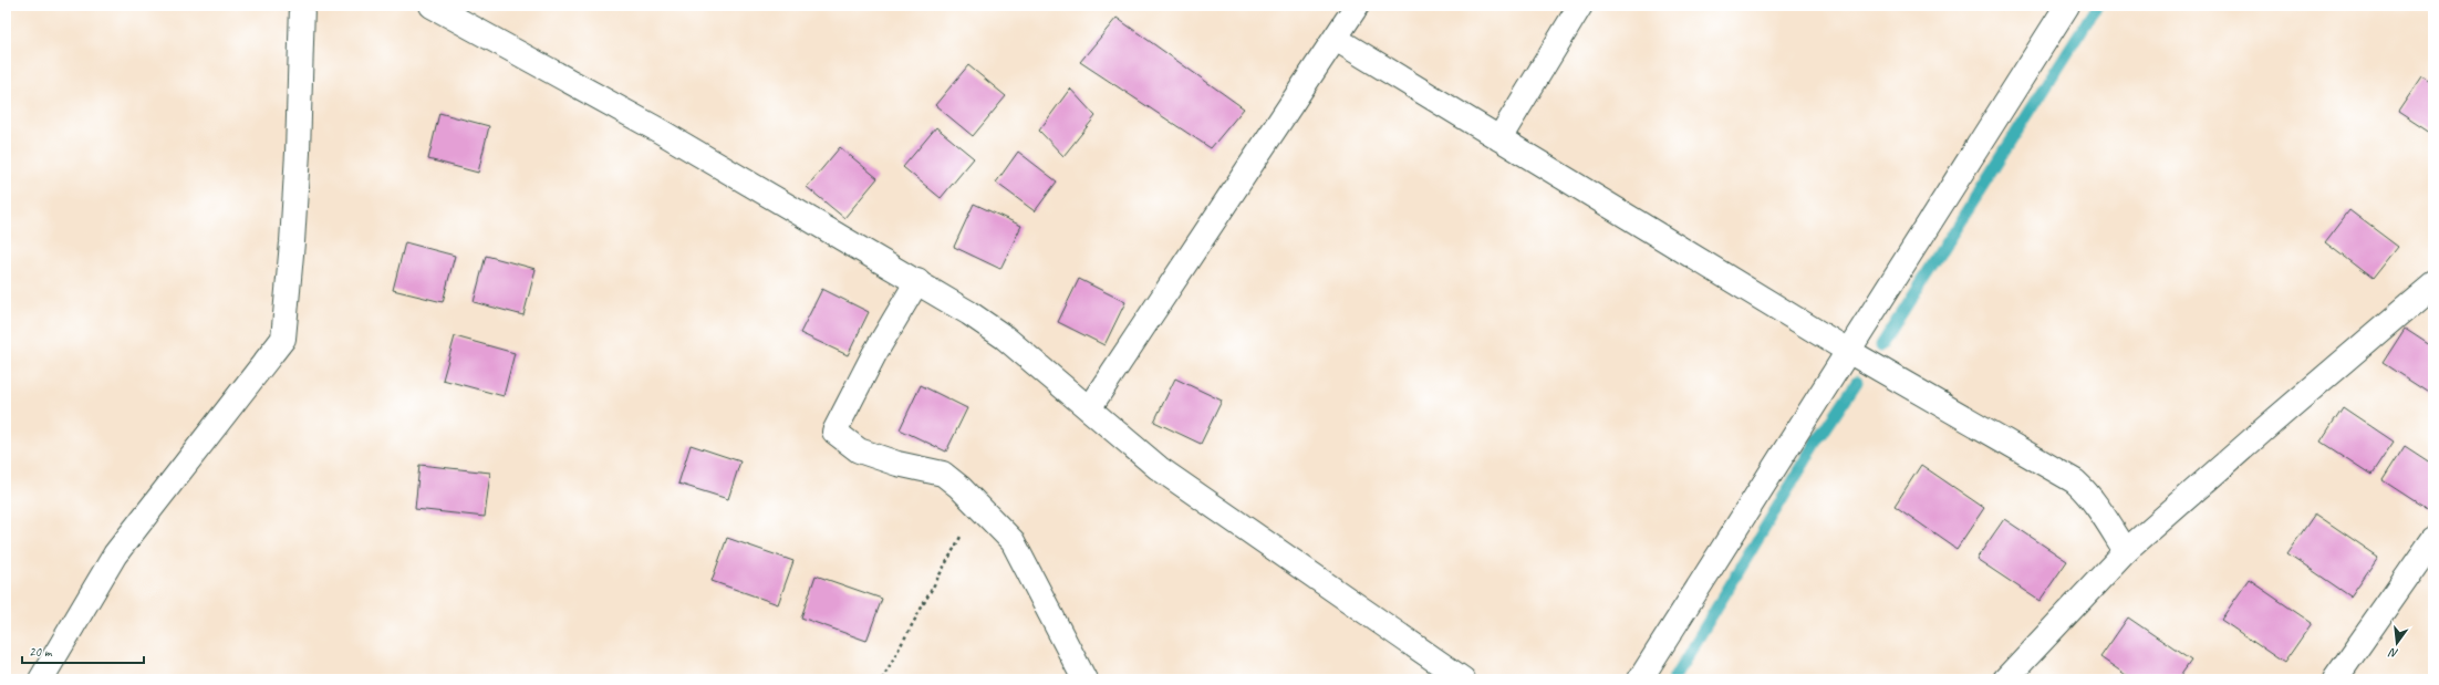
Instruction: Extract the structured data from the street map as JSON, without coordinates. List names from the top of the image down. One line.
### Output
{"scale_bar":"20 m","north":"bottom"}
